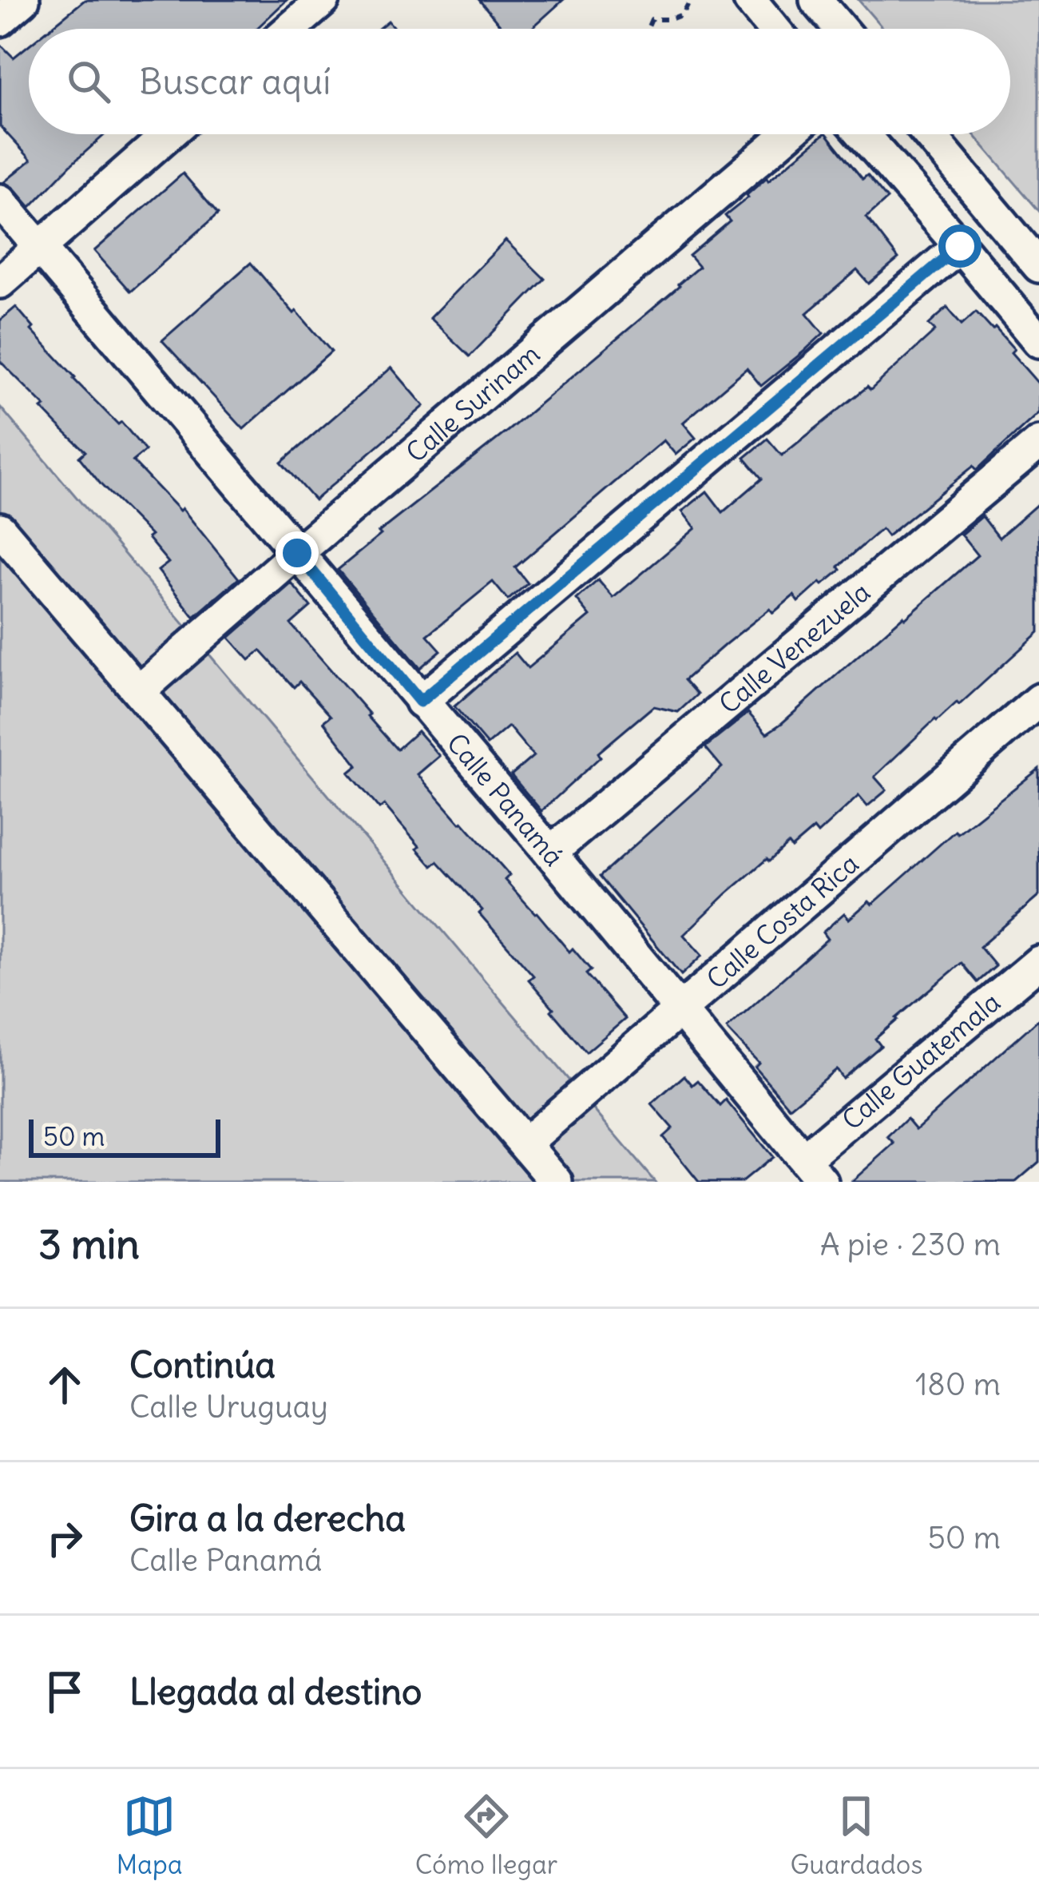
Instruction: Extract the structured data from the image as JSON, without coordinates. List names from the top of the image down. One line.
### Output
{"streets":{"street":["Calle Surinam","Calle Venezuela","Calle Panamá","Calle Costa Rica","Calle Guatemala"]},"crossings":[["Calle Surinam","Calle Panamá"],["Calle Venezuela","Calle Panamá"],["Calle Panamá","Calle Costa Rica"],["Calle Panamá","Calle Guatemala"]],"scale_bar":"50 m","page":{"search":"Buscar aquí","scale":"50 m","heading":["3 min","A pie · 230 m"],"list":[["Continúa","Calle Uruguay","180 m"],["Gira a la derecha","Calle Panamá","50 m"],"Llegada al destino"],"nav":["Mapa","Cómo llegar","Guardados"]}}
